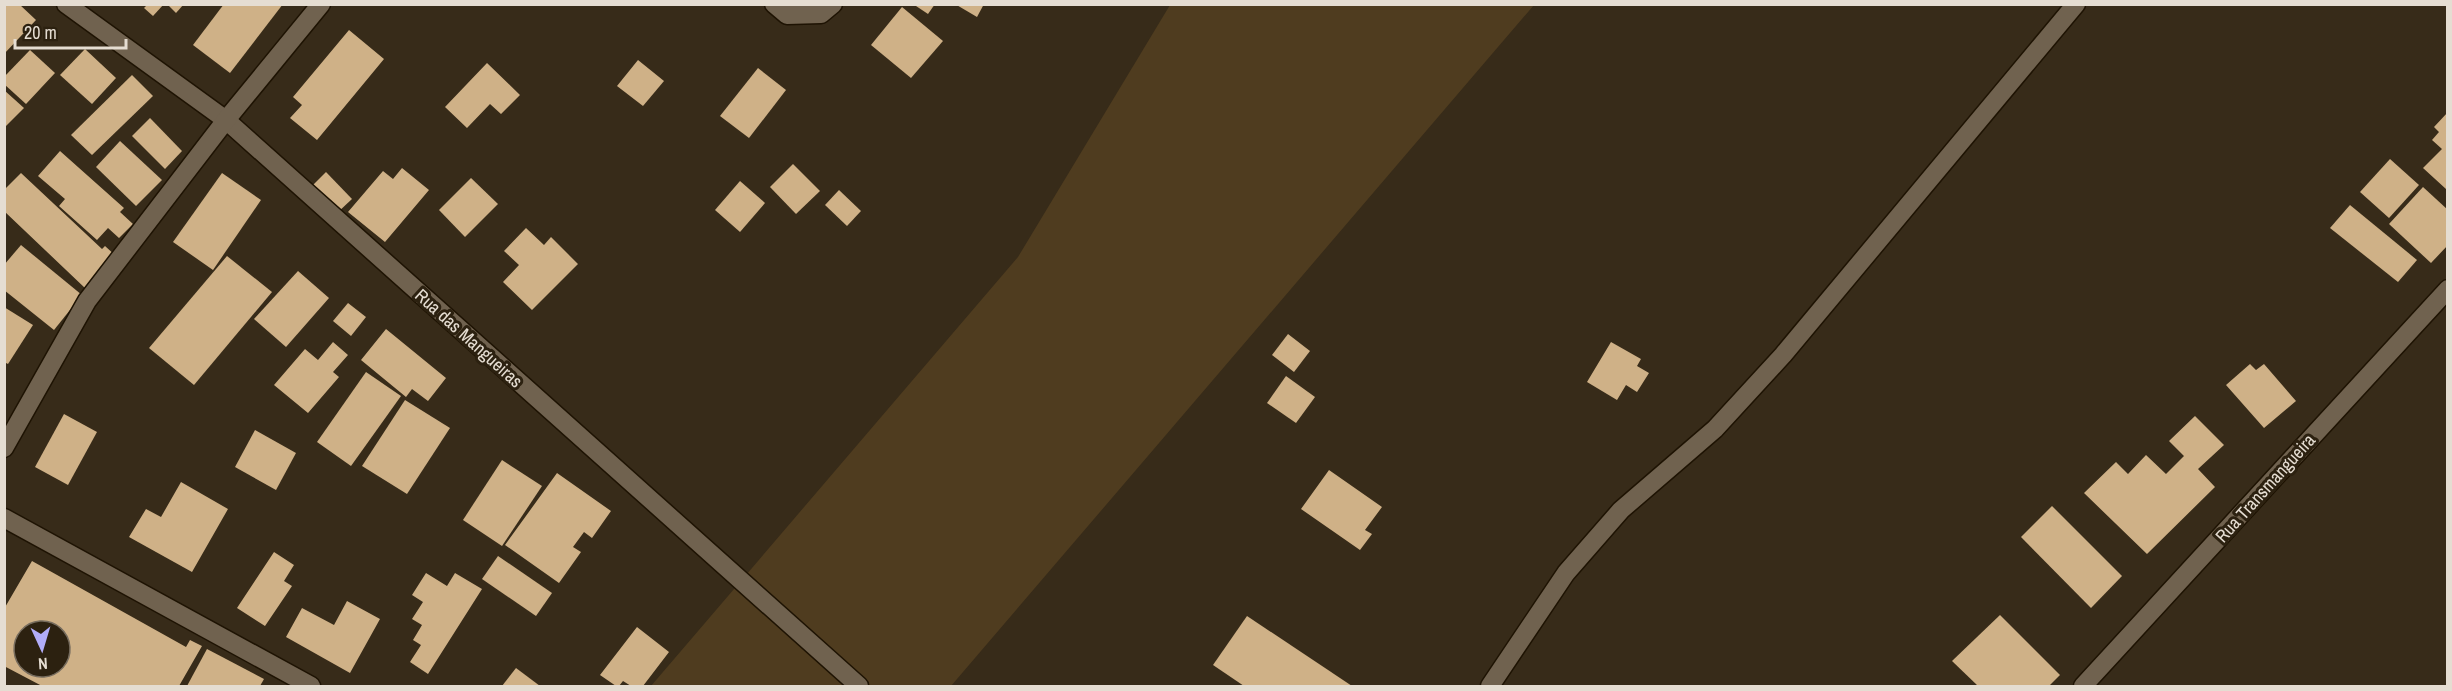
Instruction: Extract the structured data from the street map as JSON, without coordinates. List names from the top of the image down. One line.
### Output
{"streets":{"street":["Rua das Mangueiras","Rua Transmangueira"]},"scale_bar":"20 m","north":"bottom"}
